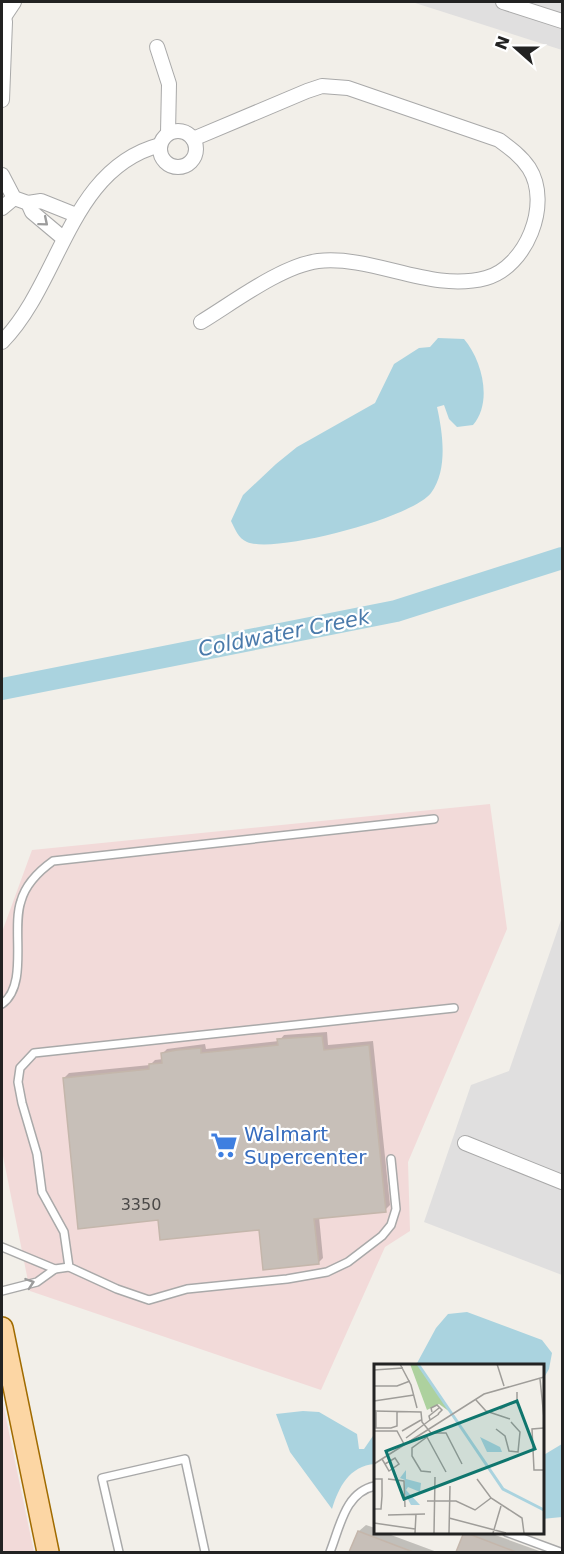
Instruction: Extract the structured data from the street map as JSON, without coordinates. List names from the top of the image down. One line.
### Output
{"water":["Coldwater Creek"],"places":{"supermarket":["Walmart Supercenter"]},"house_numbers":["3350"],"north":"left"}
